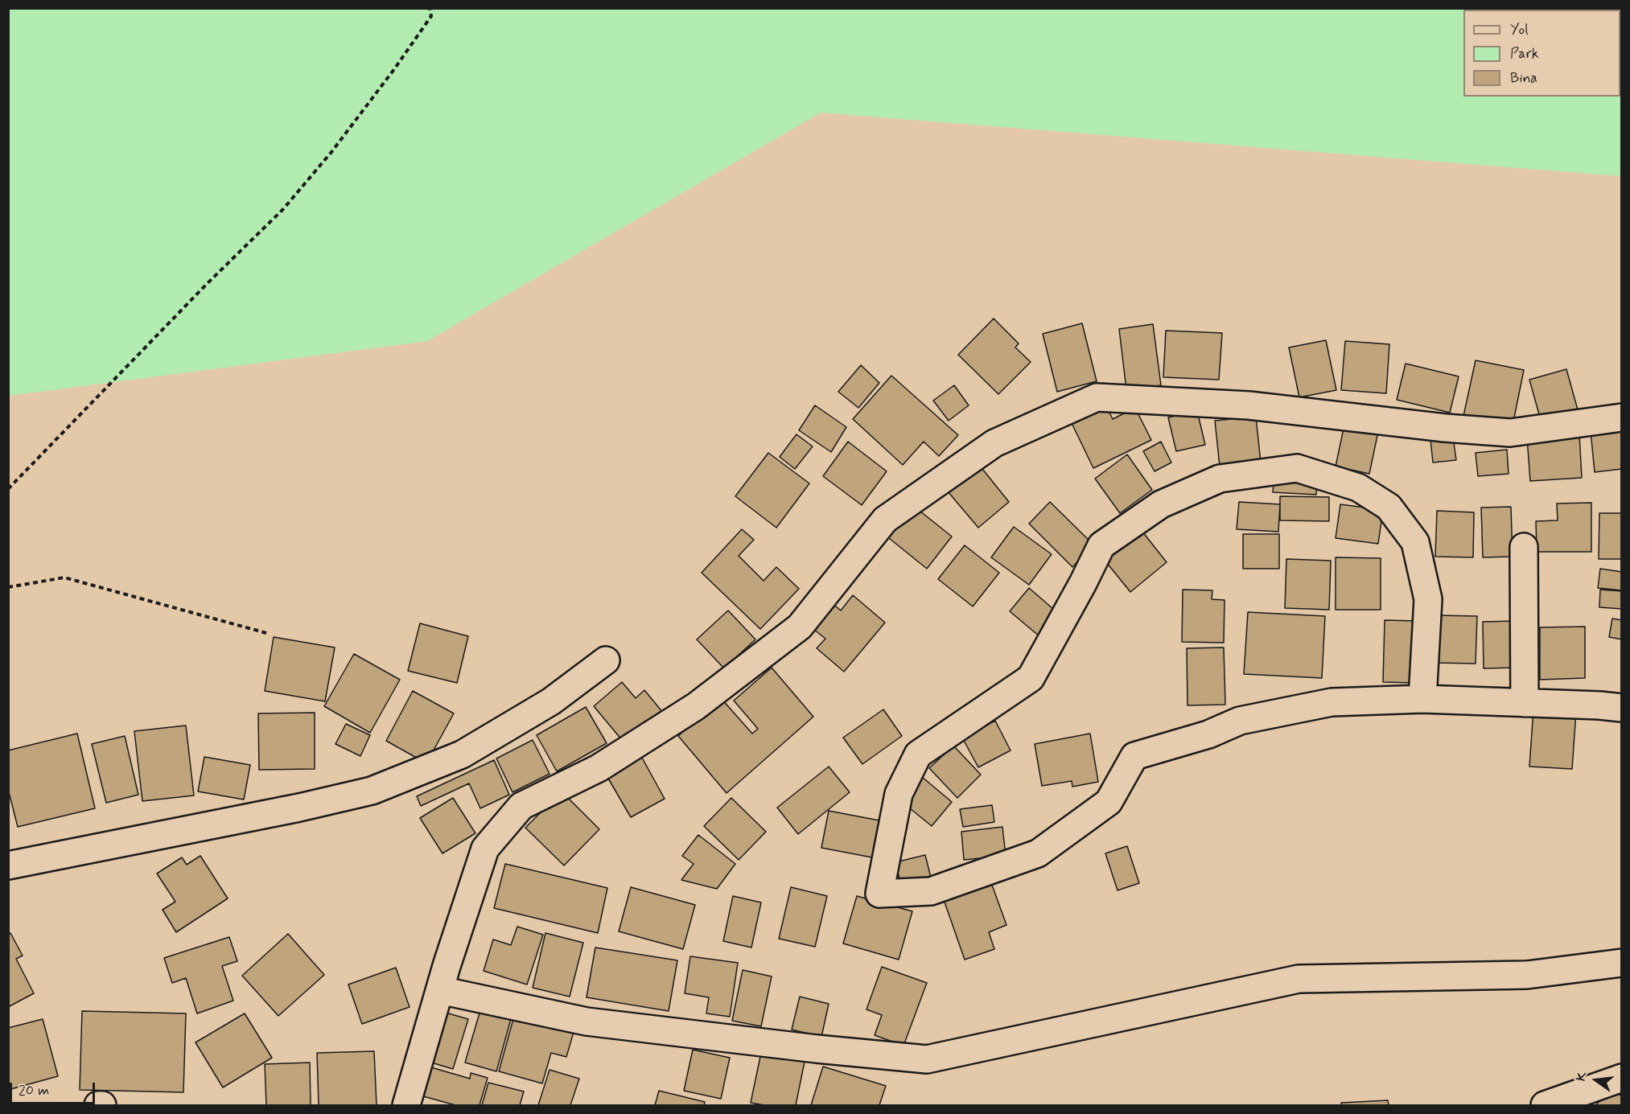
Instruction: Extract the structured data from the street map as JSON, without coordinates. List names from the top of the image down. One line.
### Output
{"legend":["Yol","Park","Bina"],"scale_bar":"20 m","north":"left"}
